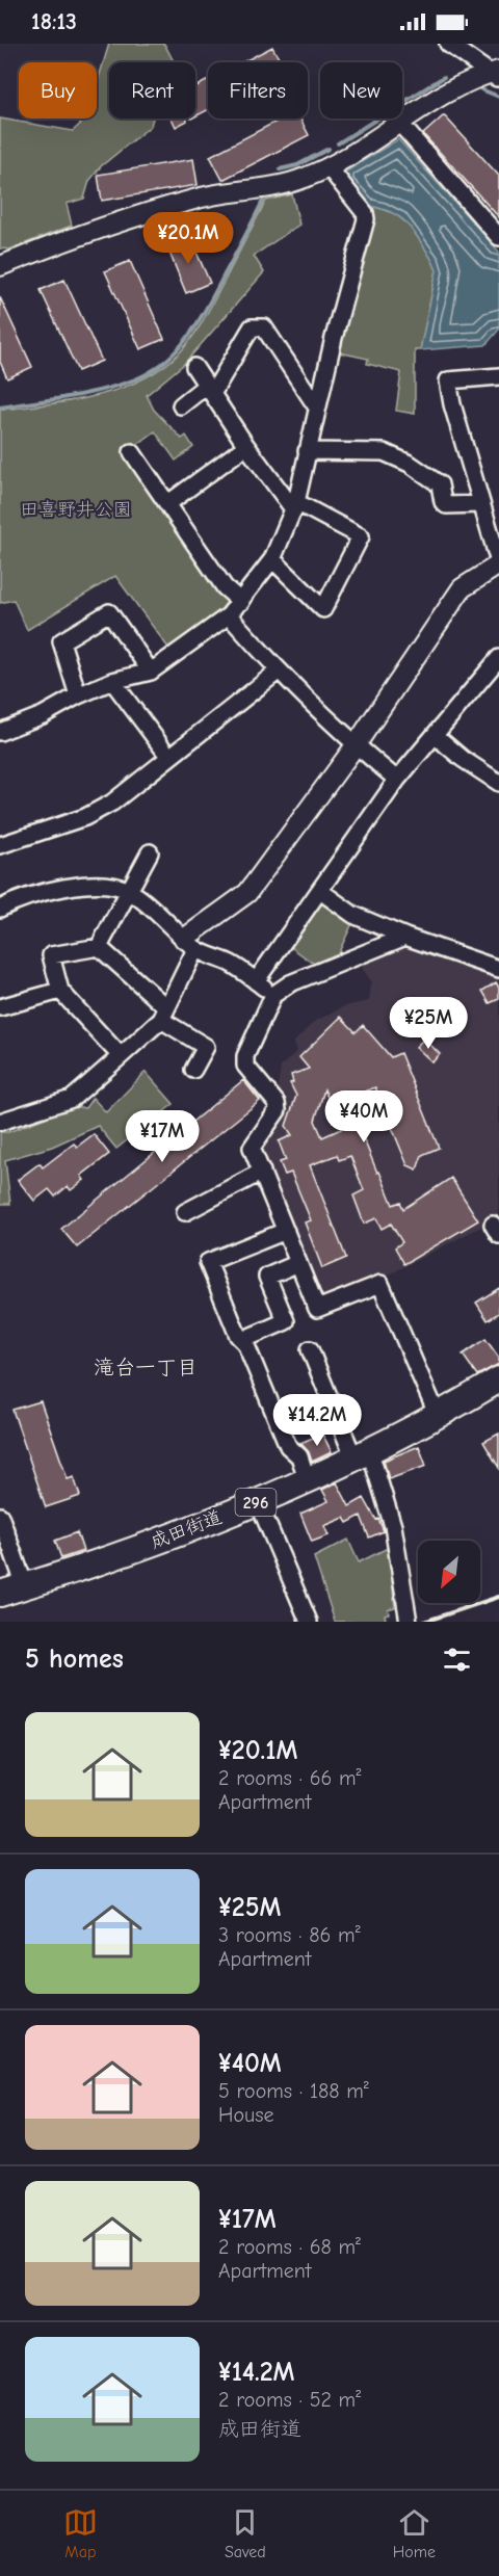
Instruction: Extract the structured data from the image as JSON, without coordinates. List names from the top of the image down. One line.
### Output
{"streets":{"highway":["296","成田街道"]},"districts":["滝台一丁目"],"parks":["田喜野井公園"],"north":"bottom left","page":{"status":"18:13","chip":["Buy","Rent","Filters","New"],"price":["¥20.1M","¥25M","¥40M","¥17M","¥14.2M"],"heading":"5 homes","list":[{"name":"¥20.1M","note":"2 rooms · 66 m² · Apartment"},{"name":"¥25M","note":"3 rooms · 86 m² · Apartment"},{"name":"¥40M","note":"5 rooms · 188 m² · House"},{"name":"¥17M","note":"2 rooms · 68 m² · Apartment"},{"name":"¥14.2M","note":"2 rooms · 52 m² · 成田街道"}],"tabs":["Map","Saved","Home"]}}
